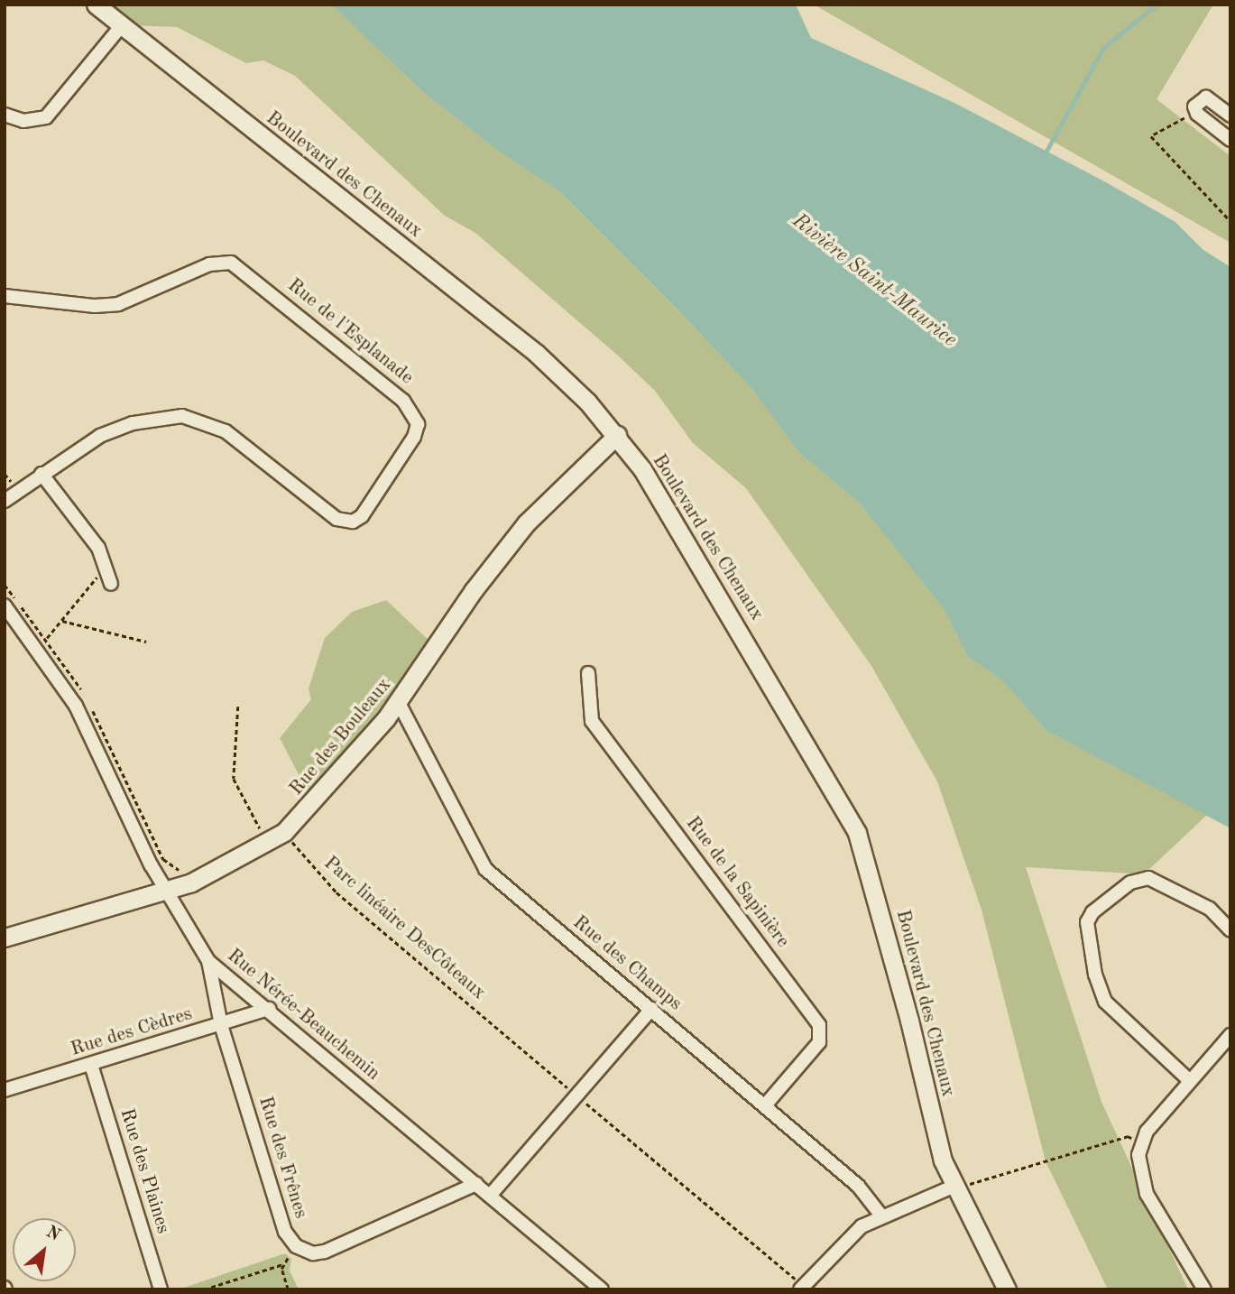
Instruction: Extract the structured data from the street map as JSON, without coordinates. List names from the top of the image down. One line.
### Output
{"streets":{"street":["Boulevard des Chenaux","Rue de l'Esplanade","Rue des Bouleaux","Rue de la Sapinière","Rue des Champs","Rue Nérée-Beauchemin","Rue des Cèdres","Rue des Frênes","Rue des Plaines"],"path":["Parc linéaire DesCôteaux"]},"crossings":[["Boulevard des Chenaux","Rue des Bouleaux"],["Rue des Bouleaux","Parc linéaire DesCôteaux"],["Rue des Bouleaux","Rue des Champs"],["Rue des Bouleaux","Rue Nérée-Beauchemin"],["Rue de la Sapinière","Rue des Champs"],["Rue Nérée-Beauchemin","Rue des Cèdres"],["Rue Nérée-Beauchemin","Rue des Frênes"],["Rue des Cèdres","Rue des Frênes"],["Rue des Cèdres","Rue des Plaines"]],"water":["Rivière Saint-Maurice"],"north":"top right"}
